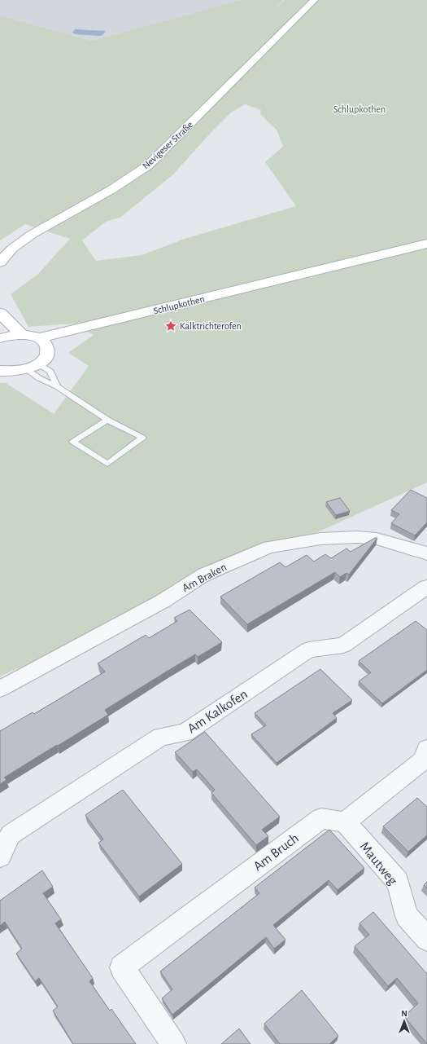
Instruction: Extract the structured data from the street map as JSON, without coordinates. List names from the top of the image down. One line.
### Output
{"streets":{"main road":["Nevigeser Straße","Schlupkothen"],"street":["Am Braken","Am Kalkofen","Am Bruch","Mautweg"]},"crossings":[["Am Bruch","Mautweg"]],"parks":["Schlupkothen"],"places":{"place":["Kalktrichterofen"]},"north":"top"}
